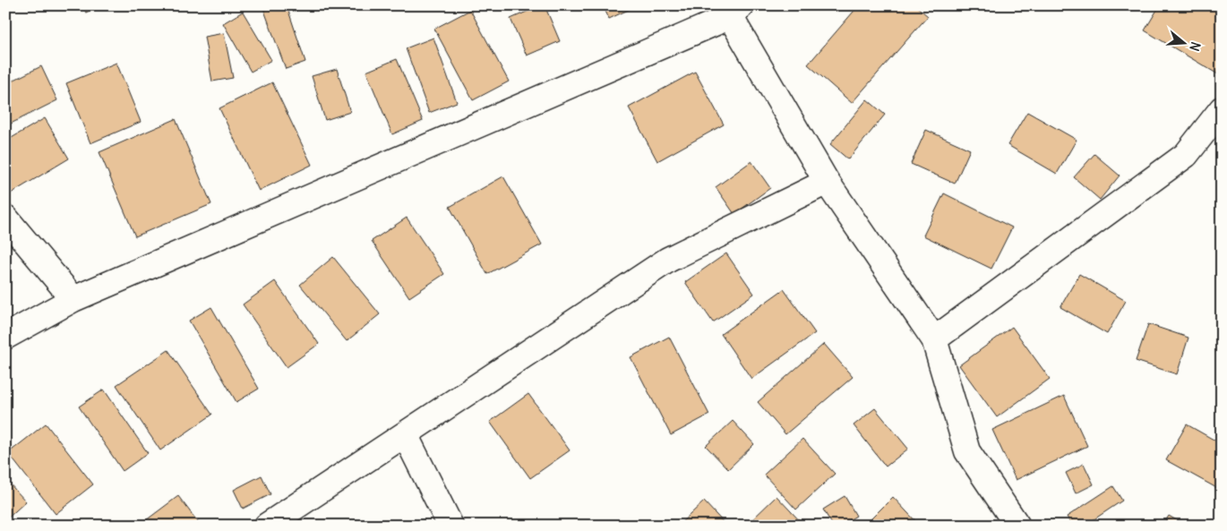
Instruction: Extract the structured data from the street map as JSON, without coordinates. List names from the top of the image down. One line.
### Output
{"north":"right"}
